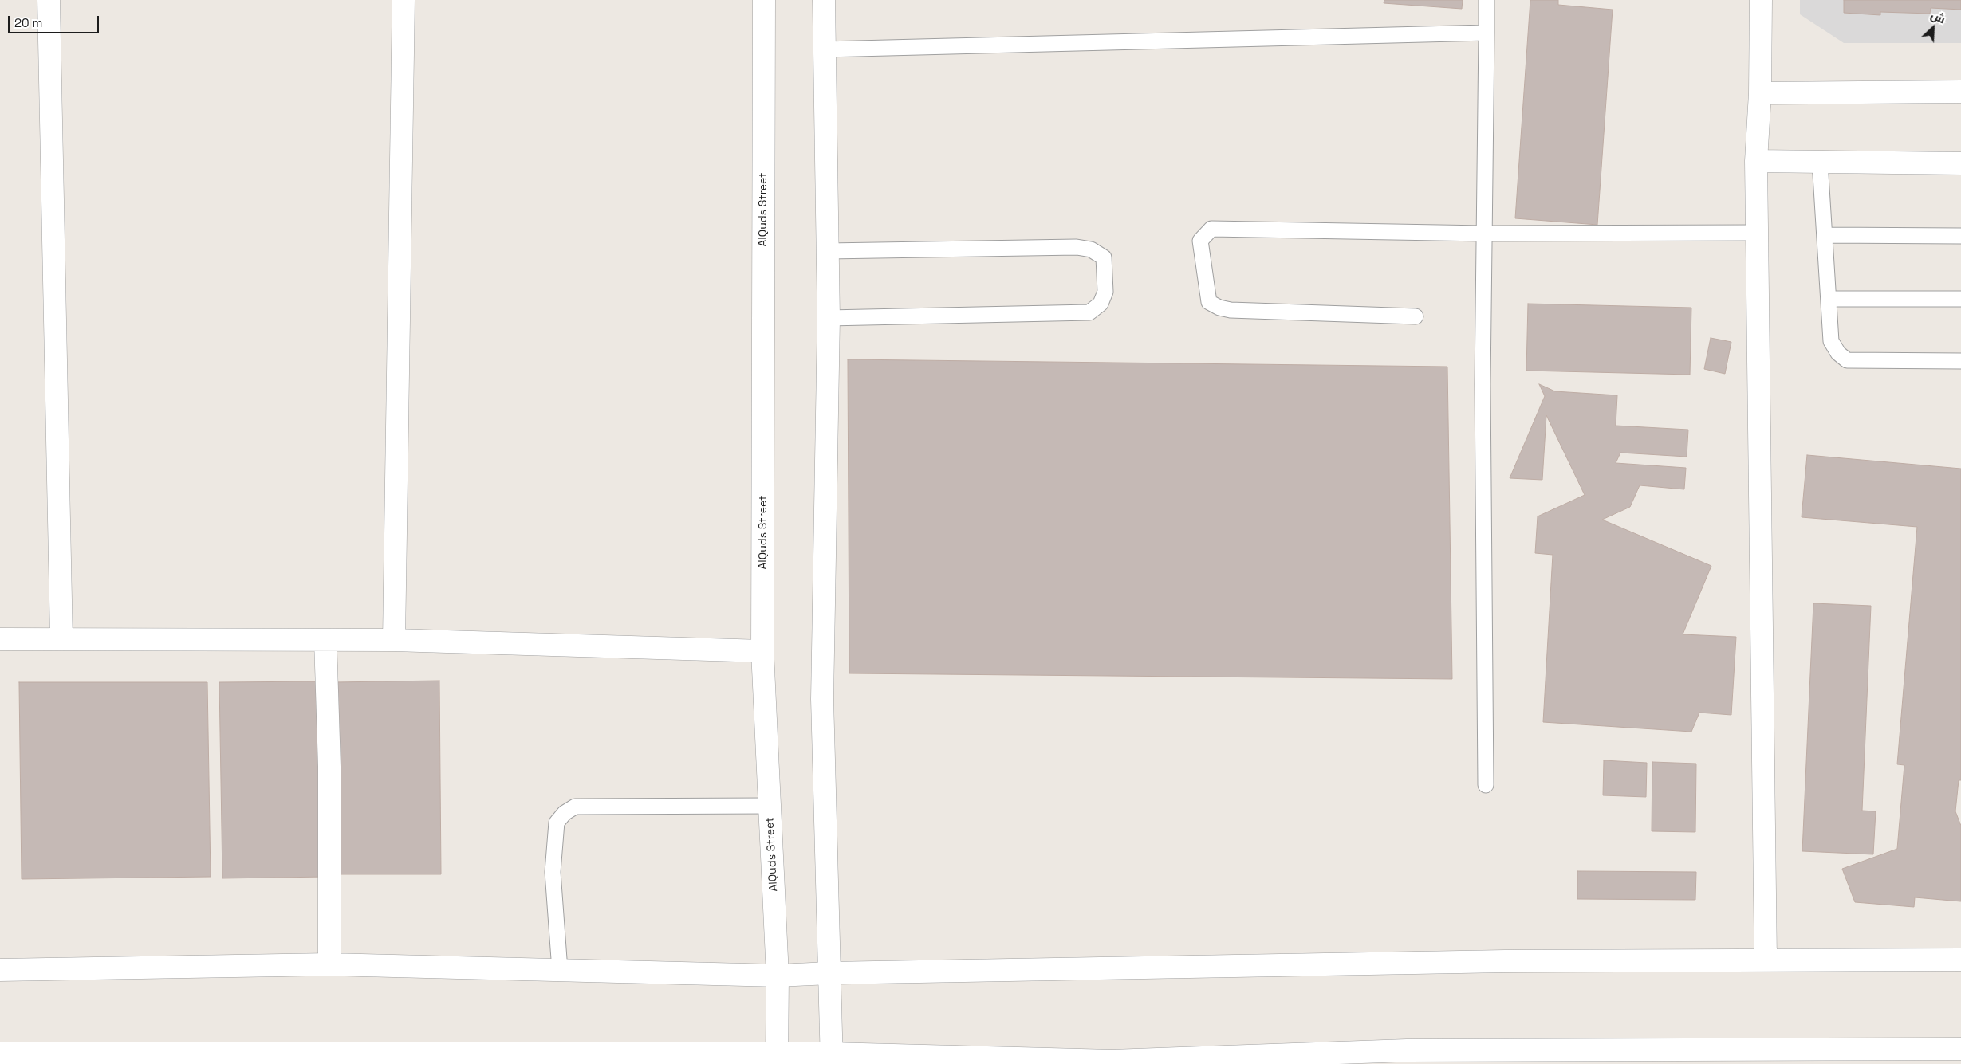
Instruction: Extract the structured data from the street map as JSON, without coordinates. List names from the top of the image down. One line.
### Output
{"streets":{"street":["AlQuds Street"]},"scale_bar":"20 m","north":"top right"}
